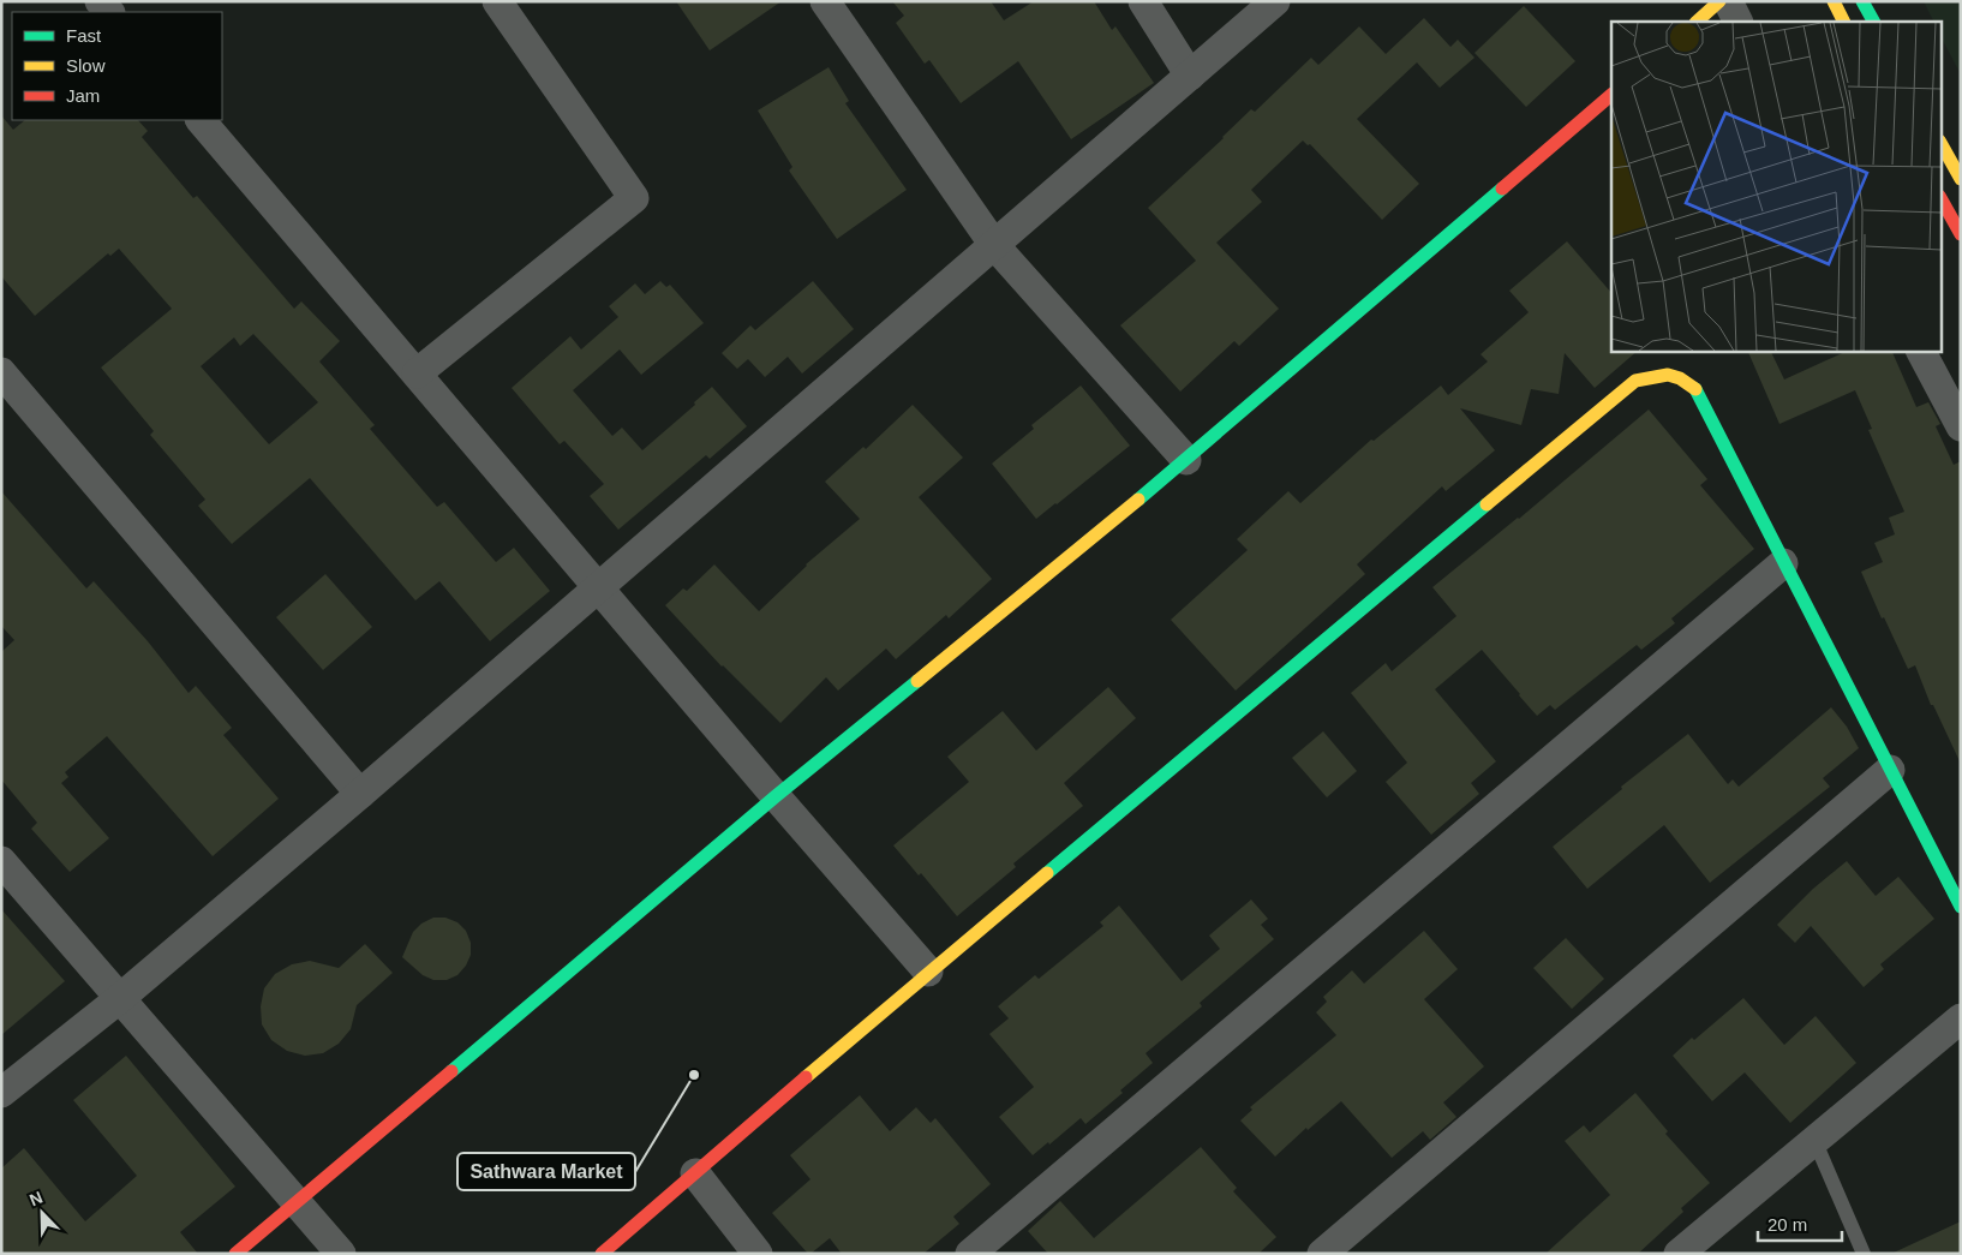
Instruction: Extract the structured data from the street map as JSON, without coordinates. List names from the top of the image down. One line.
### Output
{"places":["Sathwara Market"],"legend":["Fast","Slow","Jam"],"scale_bar":"20 m","north":"top left"}
